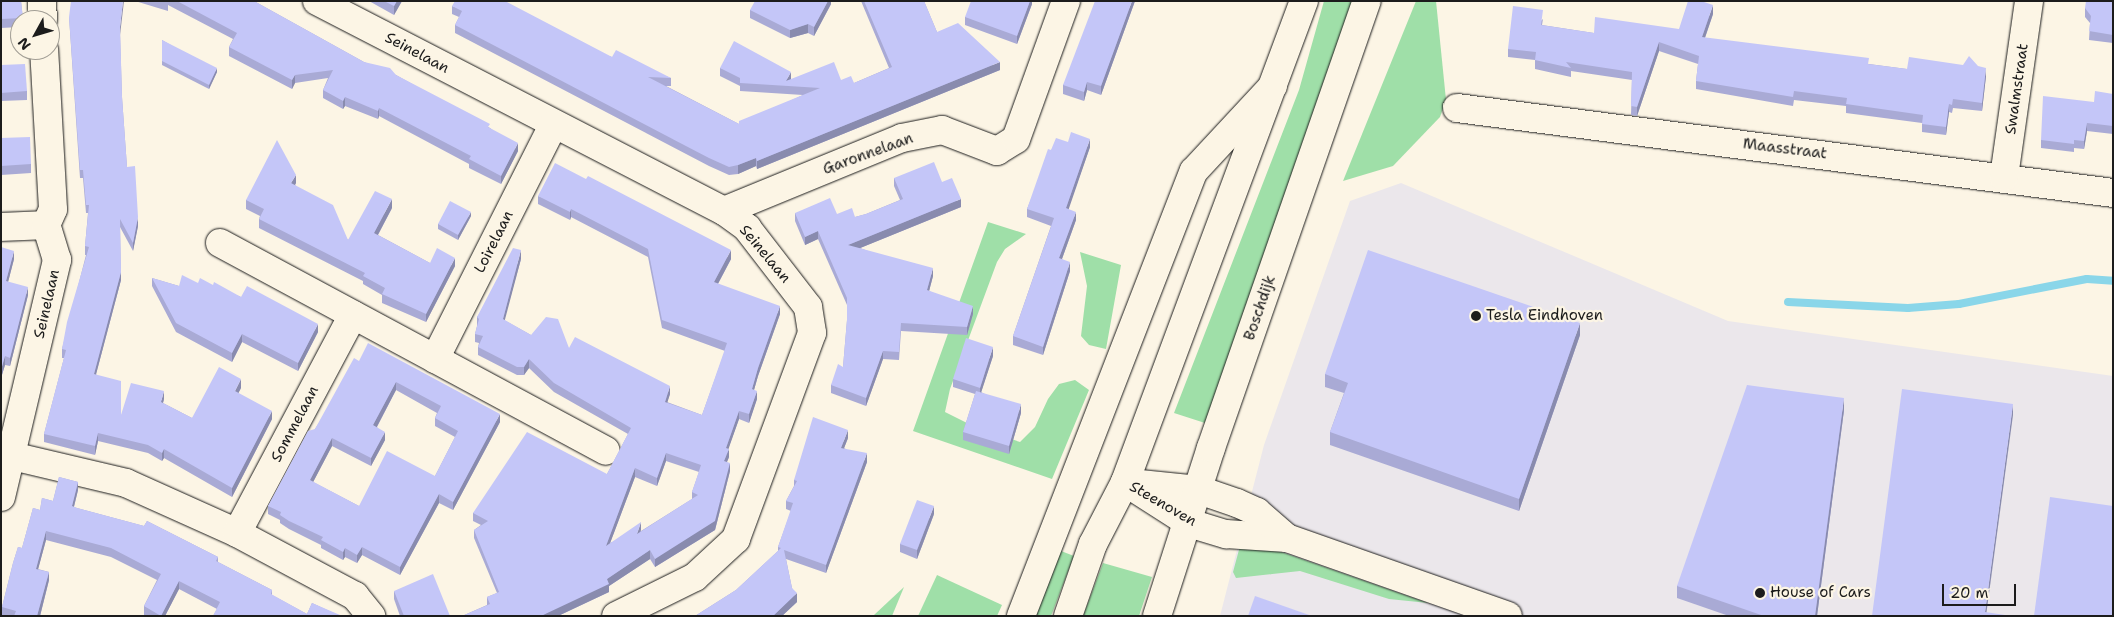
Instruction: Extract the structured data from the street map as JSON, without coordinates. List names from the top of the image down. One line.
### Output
{"streets":{"street":["Seinelaan","Swalmstraat","Maasstraat","Garonnelaan","Loirelaan","Boschdijk","Sommelaan","Steenoven"]},"crossings":[["Seinelaan","Garonnelaan"],["Seinelaan","Loirelaan"],["Swalmstraat","Maasstraat"],["Boschdijk","Steenoven"]],"places":["Tesla Eindhoven","House of Cars"],"scale_bar":"20 m","north":"bottom left"}
